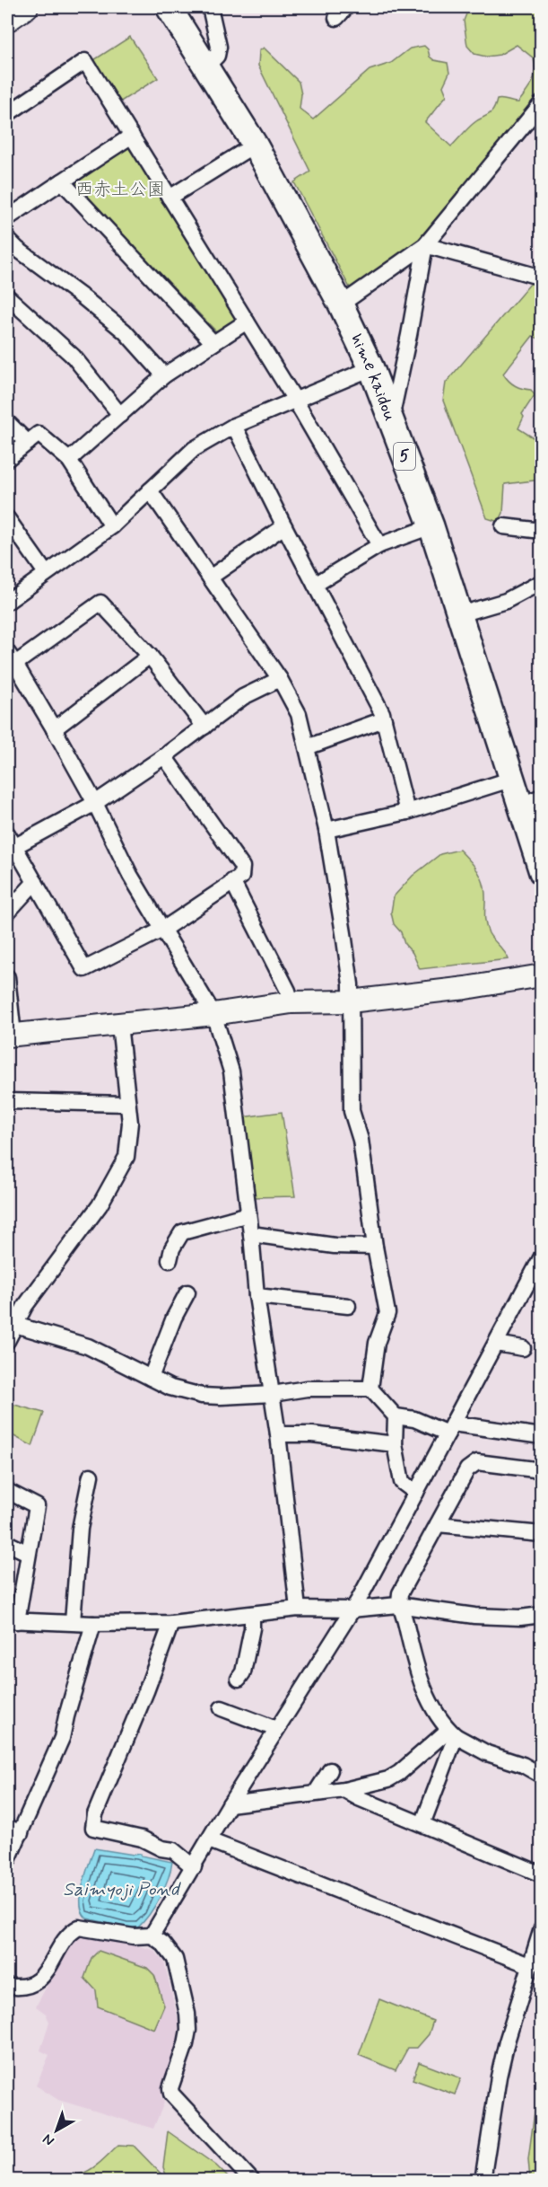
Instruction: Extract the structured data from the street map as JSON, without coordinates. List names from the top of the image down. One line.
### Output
{"streets":{"main road":["hime kaidou","5"]},"water":["Saimyoji Pond"],"parks":["西赤土公園"],"north":"bottom left"}
